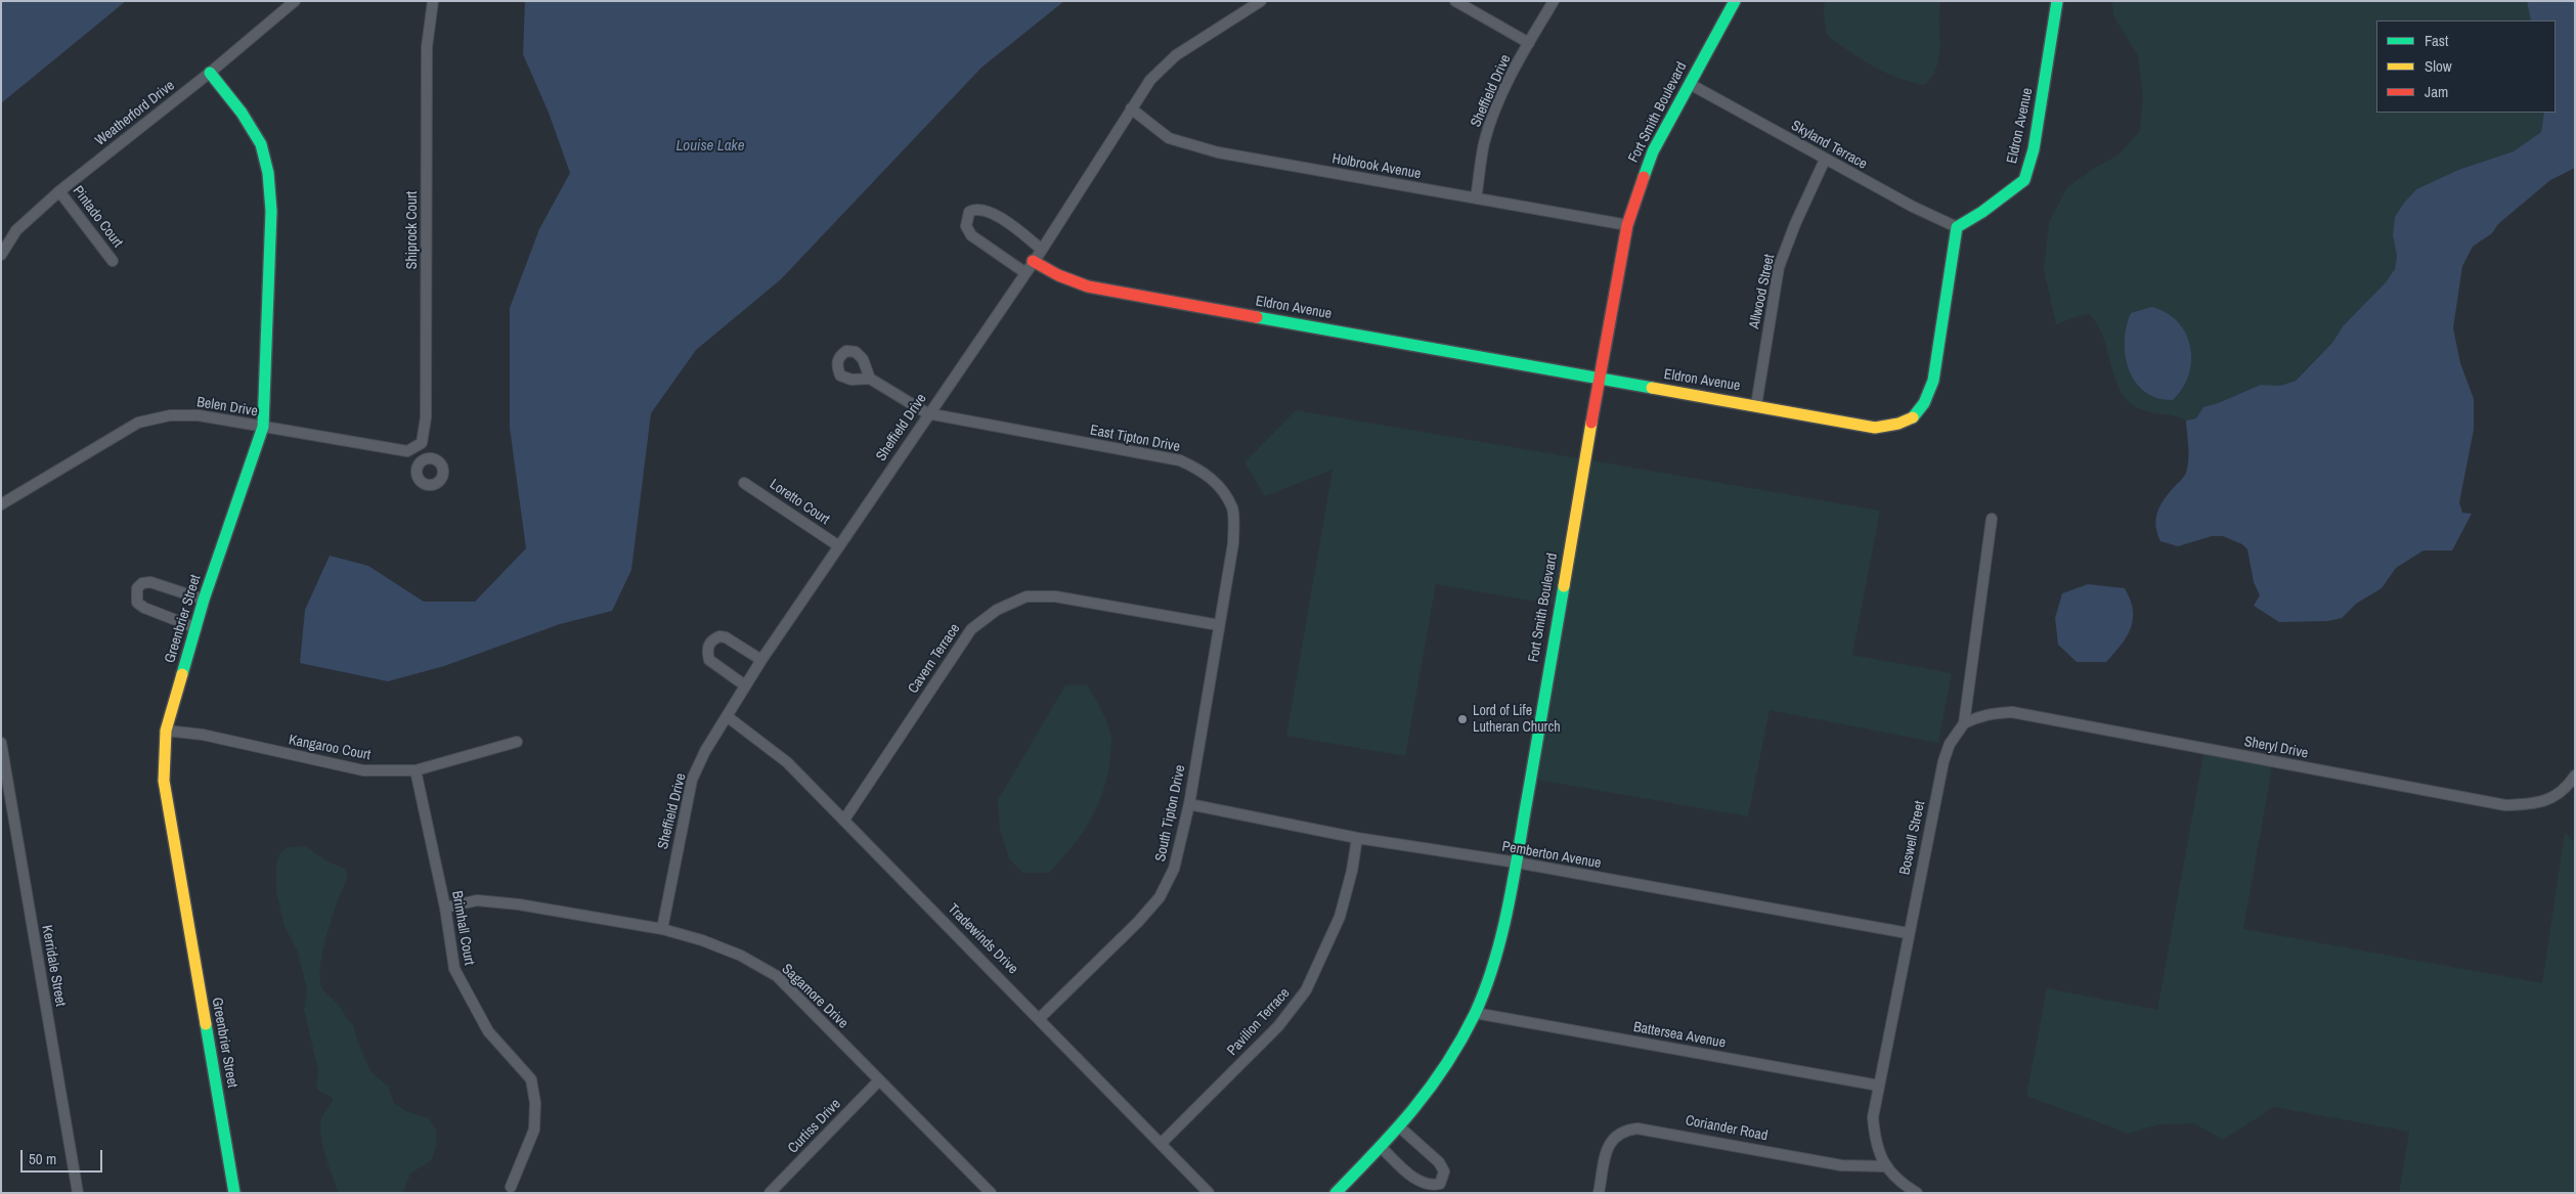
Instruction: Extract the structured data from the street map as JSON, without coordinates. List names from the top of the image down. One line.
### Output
{"streets":{"street":["Sheffield Drive","Fort Smith Boulevard","Weatherford Drive","Eldron Avenue","Skyland Terrace","Holbrook Avenue","Pintado Court","Shiprock Court","Allwood Street","Belen Drive","East Tipton Drive","Loretto Court","Greenbrier Street","Cavern Terrace","Kangaroo Court","Sheryl Drive","South Tipton Drive","Boswell Street","Pemberton Avenue","Brimhall Court","Tradewinds Drive","Kerridale Street","Sagamore Drive","Pavilion Terrace","Battersea Avenue","Curtiss Drive","Coriander Road"]},"crossings":[["Sheffield Drive","Eldron Avenue"],["Sheffield Drive","Holbrook Avenue"],["Sheffield Drive","East Tipton Drive"],["Sheffield Drive","Loretto Court"],["Sheffield Drive","Tradewinds Drive"],["Sheffield Drive","Sagamore Drive"],["Fort Smith Boulevard","Eldron Avenue"],["Fort Smith Boulevard","Skyland Terrace"],["Fort Smith Boulevard","Holbrook Avenue"],["Fort Smith Boulevard","Pemberton Avenue"],["Fort Smith Boulevard","Battersea Avenue"],["Weatherford Drive","Pintado Court"],["Weatherford Drive","Greenbrier Street"],["Eldron Avenue","Skyland Terrace"],["Eldron Avenue","Allwood Street"],["Skyland Terrace","Allwood Street"],["Shiprock Court","Belen Drive"],["Belen Drive","Greenbrier Street"],["East Tipton Drive","Cavern Terrace"],["East Tipton Drive","South Tipton Drive"],["Greenbrier Street","Kangaroo Court"],["Cavern Terrace","South Tipton Drive"],["Cavern Terrace","Tradewinds Drive"],["Kangaroo Court","Brimhall Court"],["Sheryl Drive","Boswell Street"],["South Tipton Drive","Pemberton Avenue"],["South Tipton Drive","Tradewinds Drive"],["Boswell Street","Pemberton Avenue"],["Boswell Street","Battersea Avenue"],["Boswell Street","Coriander Road"],["Pemberton Avenue","Pavilion Terrace"],["Brimhall Court","Sagamore Drive"],["Tradewinds Drive","Pavilion Terrace"],["Sagamore Drive","Curtiss Drive"]],"water":["Louise Lake"],"places":["Lord of Life Lutheran Church"],"legend":["Fast","Slow","Jam"],"scale_bar":"50 m"}
